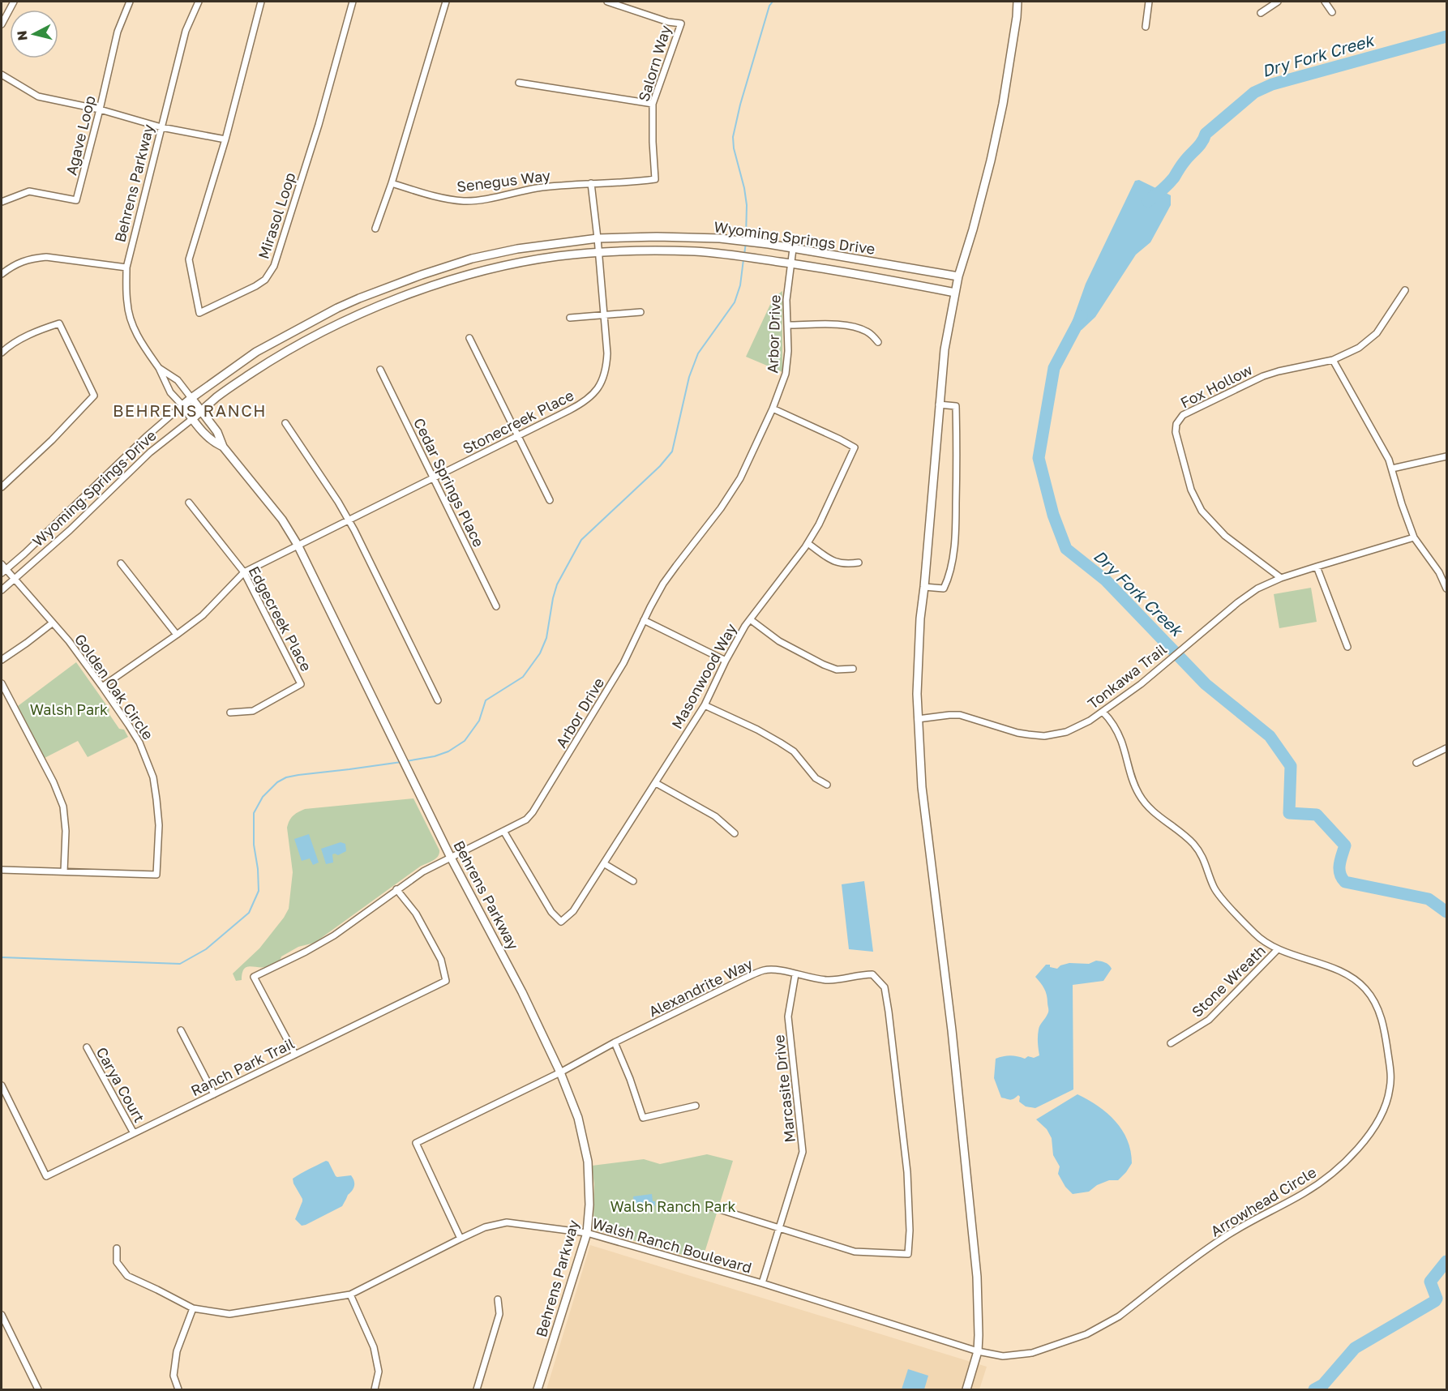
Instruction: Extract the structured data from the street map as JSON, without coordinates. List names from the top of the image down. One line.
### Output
{"streets":{"street":["Salorn Way","Agave Loop","Senegus Way","Behrens Parkway","Mirasol Loop","Wyoming Springs Drive","Arbor Drive","Fox Hollow","Stonecreek Place","Cedar Springs Place","Edgecreek Place","Masonwood Way","Tonkawa Trail","Golden Oak Circle","Stone Wreath","Alexandrite Way","Ranch Park Trail","Carya Court","Marcasite Drive","Arrowhead Circle","Walsh Ranch Boulevard"]},"crossings":[["Salorn Way","Senegus Way"],["Behrens Parkway","Wyoming Springs Drive"],["Behrens Parkway","Arbor Drive"],["Behrens Parkway","Stonecreek Place"],["Behrens Parkway","Alexandrite Way"],["Behrens Parkway","Walsh Ranch Boulevard"],["Wyoming Springs Drive","Arbor Drive"],["Wyoming Springs Drive","Stonecreek Place"],["Wyoming Springs Drive","Golden Oak Circle"],["Arbor Drive","Masonwood Way"],["Arbor Drive","Ranch Park Trail"],["Fox Hollow","Tonkawa Trail"],["Stonecreek Place","Cedar Springs Place"],["Stonecreek Place","Edgecreek Place"],["Stonecreek Place","Golden Oak Circle"],["Tonkawa Trail","Arrowhead Circle"],["Stone Wreath","Arrowhead Circle"],["Alexandrite Way","Marcasite Drive"],["Alexandrite Way","Walsh Ranch Boulevard"],["Ranch Park Trail","Carya Court"],["Marcasite Drive","Walsh Ranch Boulevard"],["Arrowhead Circle","Walsh Ranch Boulevard"]],"districts":["BEHRENS RANCH"],"water":["Dry Fork Creek"],"parks":["Walsh Park","Walsh Ranch Park"],"north":"left"}
